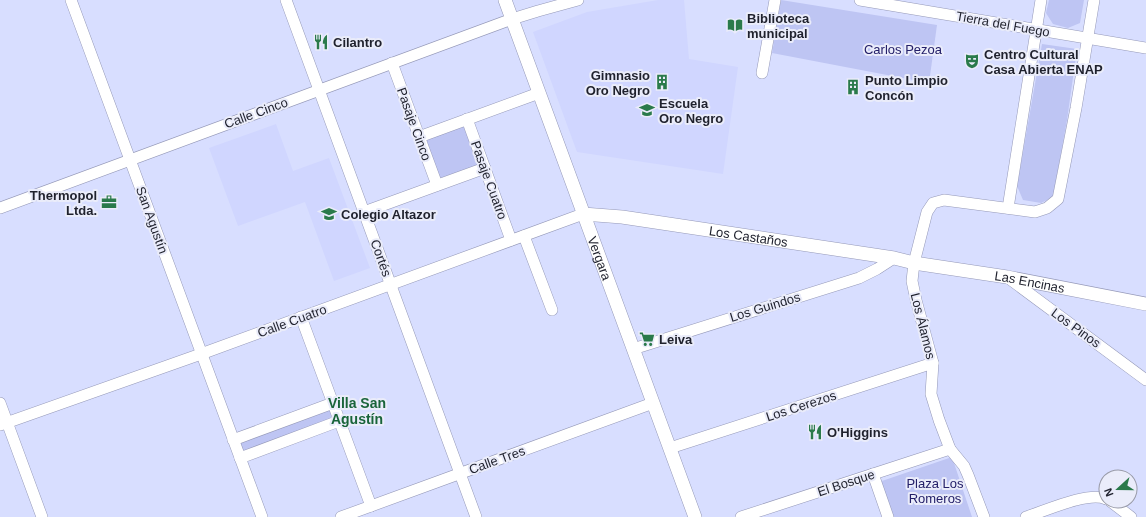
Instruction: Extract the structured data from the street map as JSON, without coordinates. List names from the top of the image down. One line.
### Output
{"streets":{"street":["Tierra del Fuego","Calle Cinco","Pasaje Cinco","Pasaje Cuatro","San Agustín","Los Castaños","Cortés","Vergara","Las Encinas","Los Guindos","Calle Cuatro","Los Álamos","Los Pinos","Los Cerezos","Calle Tres","El Bosque"]},"crossings":[["Tierra del Fuego","Los Álamos"],["Calle Cinco","Pasaje Cinco"],["Calle Cinco","San Agustín"],["Calle Cinco","Cortés"],["Calle Cinco","Vergara"],["Pasaje Cuatro","Calle Cuatro"],["San Agustín","Calle Cuatro"],["Los Castaños","Vergara"],["Los Castaños","Las Encinas"],["Los Castaños","Los Guindos"],["Los Castaños","Calle Cuatro"],["Los Castaños","Los Álamos"],["Cortés","Calle Cuatro"],["Cortés","Calle Tres"],["Vergara","Los Guindos"],["Vergara","Calle Cuatro"],["Vergara","Los Cerezos"],["Vergara","Calle Tres"],["Las Encinas","Los Álamos"],["Las Encinas","Los Pinos"],["Los Álamos","Los Cerezos"],["Los Álamos","El Bosque"]],"districts":["Villa San Agustín"],"parks":["Carlos Pezoa","Plaza Los Romeros"],"places":{"library":["Biblioteca municipal"],"restaurant":["Cilantro","O'Higgins"],"theatre":["Centro Cultural Casa Abierta ENAP"],"building":["Gimnasio Oro Negro","Punto Limpio Concón"],"school or university":["Escuela Oro Negro","Colegio Altazor"],"office":["Thermopol Ltda."],"supermarket":["Leiva"]},"north":"left"}
